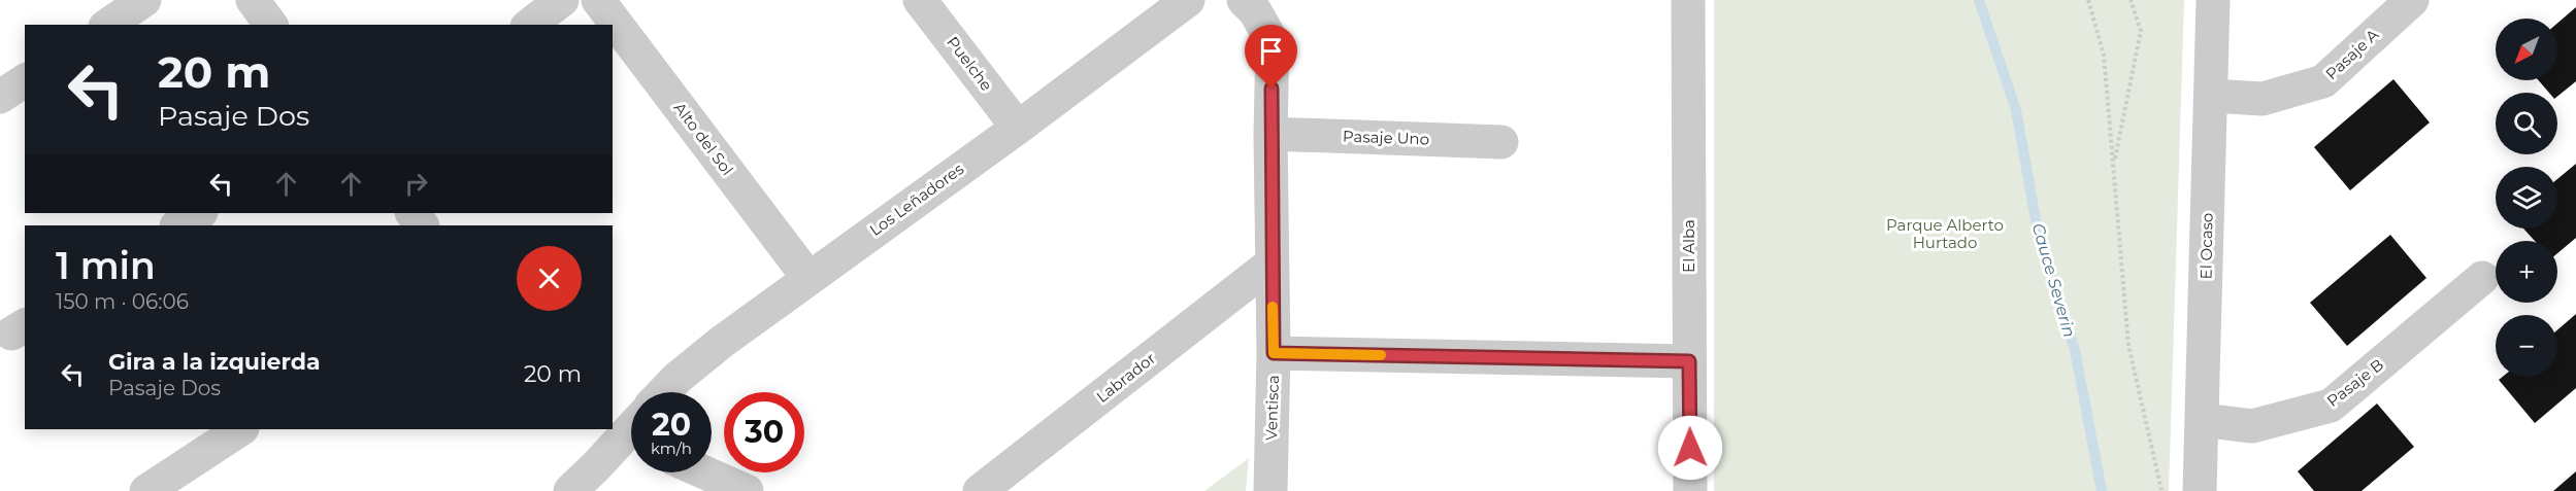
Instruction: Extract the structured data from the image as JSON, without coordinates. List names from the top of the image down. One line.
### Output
{"streets":{"street":["Pasaje A","Puelche","Pasaje Uno","Alto del Sol","Los Leñadores","El Alba","El Ocaso","Labrador","Pasaje B","Ventisca"]},"crossings":[["Pasaje A","El Ocaso"],["Puelche","Los Leñadores"],["Pasaje Uno","Ventisca"],["Alto del Sol","Los Leñadores"],["El Ocaso","Pasaje B"],["Labrador","Ventisca"]],"water":["Cauce Severin"],"parks":["Parque Alberto Hurtado"],"north":"bottom left","page":{"map_buttons":["+","−"],"turn":["20 m","Pasaje Dos"],"heading":["1 min","150 m · 06:06"],"list":[{"name":"Gira a la izquierda","note":"Pasaje Dos","value":"20 m"}],"speed":"20 km/h","limit":"30"}}
